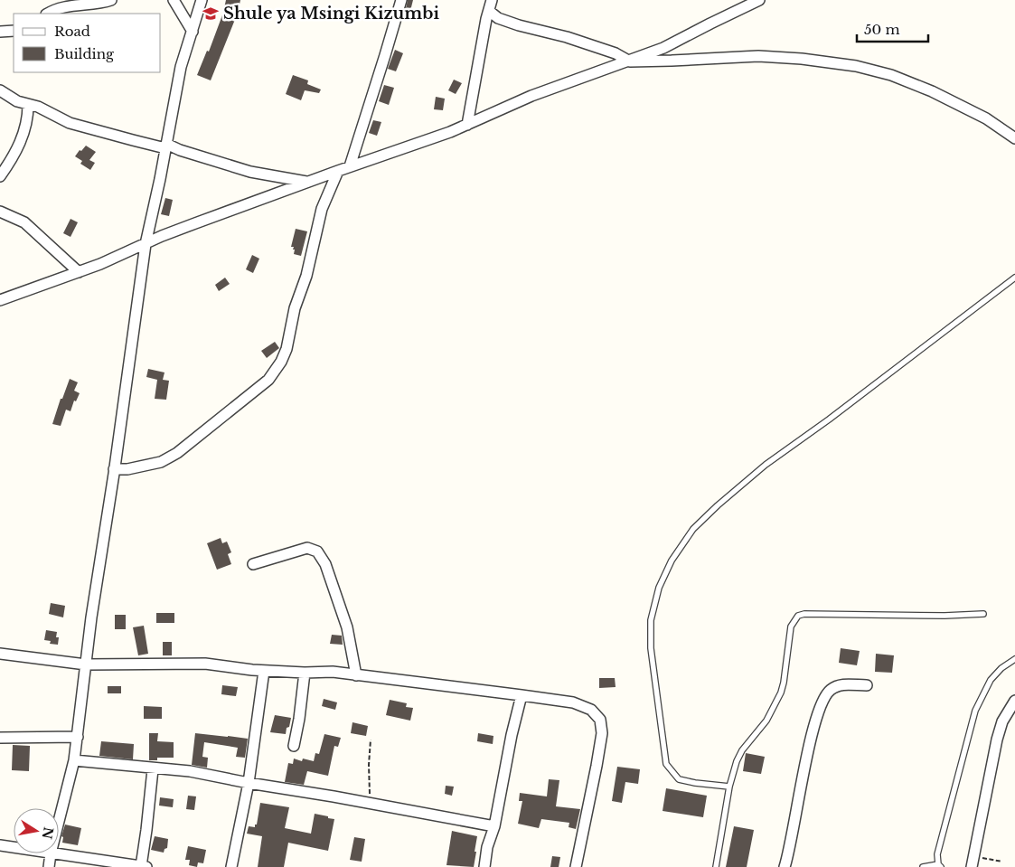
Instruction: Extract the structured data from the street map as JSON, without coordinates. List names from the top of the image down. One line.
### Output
{"places":{"school or university":["Shule ya Msingi Kizumbi"]},"legend":["Road","Building"],"scale_bar":"50 m","north":"right"}
